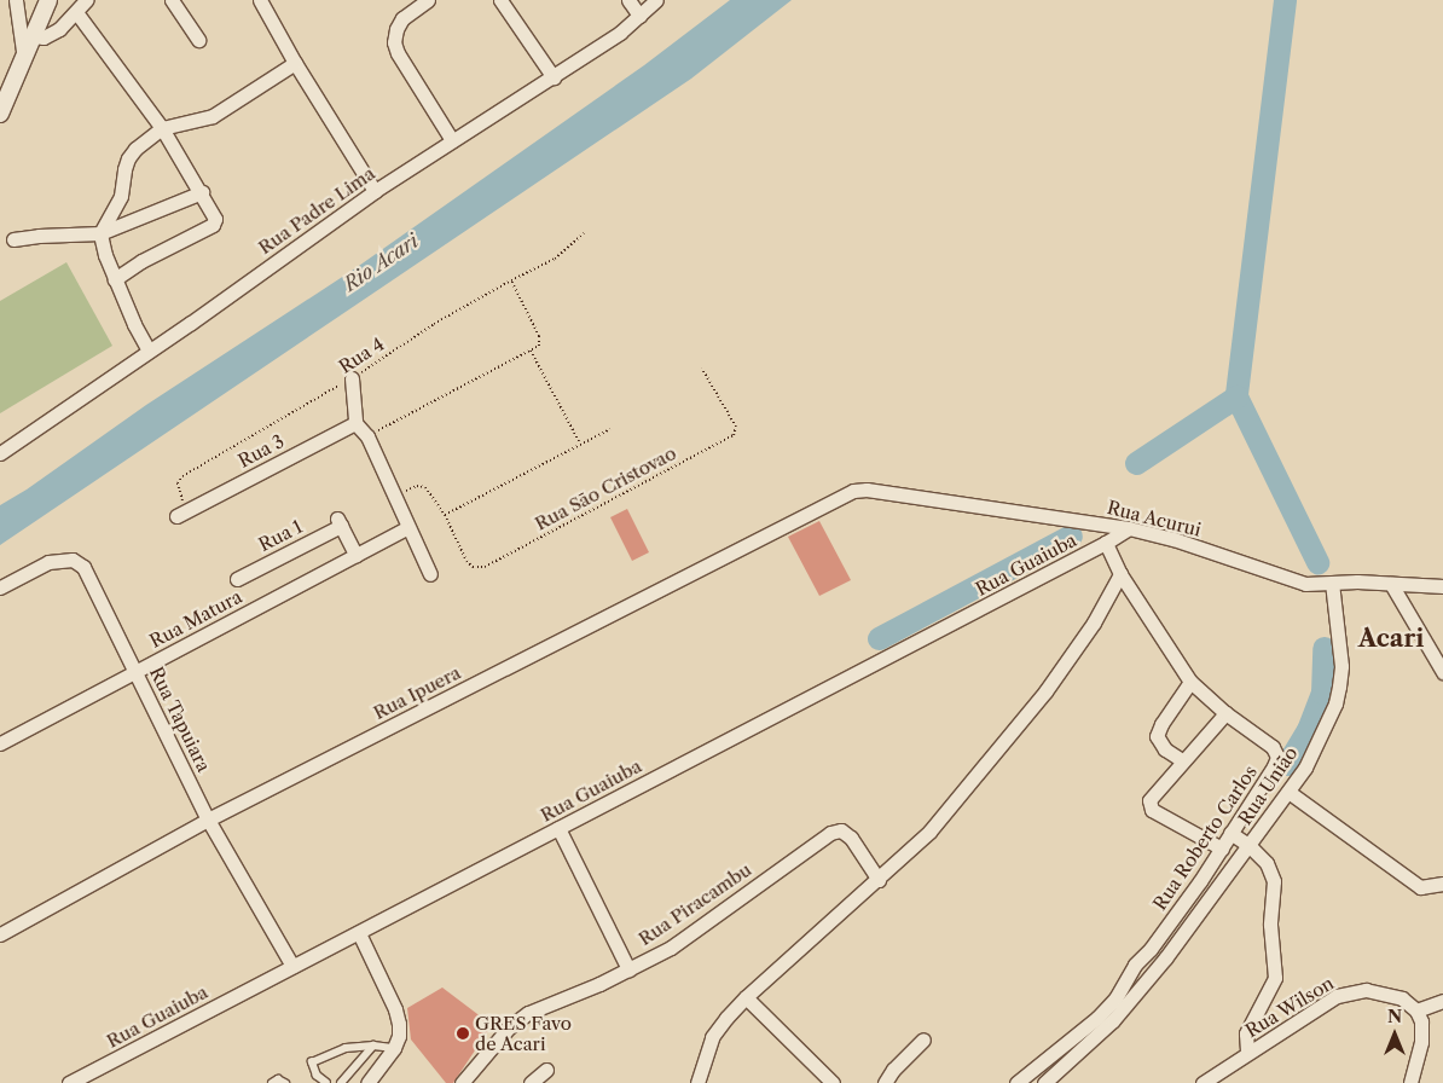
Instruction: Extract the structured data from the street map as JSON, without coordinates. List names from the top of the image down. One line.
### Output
{"streets":{"street":["Rua Padre Lima","Rua 3","Rua Acurui","Rua 1","Rua Guaiuba","Rua Matura","Rua Ipuera","Rua Tapuiara","Rua União","Rua Roberto Carlos","Rua Piracambu","Rua Wilson"],"path":["Rua 4","Rua Sāo Cristovao"]},"crossings":[["Rua 4","Rua 3"],["Rua Acurui","Rua Guaiuba"],["Rua Acurui","Rua Ipuera"],["Rua Acurui","Rua União"],["Rua 1","Rua Matura"],["Rua Guaiuba","Rua Tapuiara"],["Rua Guaiuba","Rua Roberto Carlos"],["Rua Matura","Rua Tapuiara"],["Rua Ipuera","Rua Tapuiara"]],"districts":["Acari"],"water":["Rio Acari"],"places":["GRES Favo de Acari"],"north":"top"}
